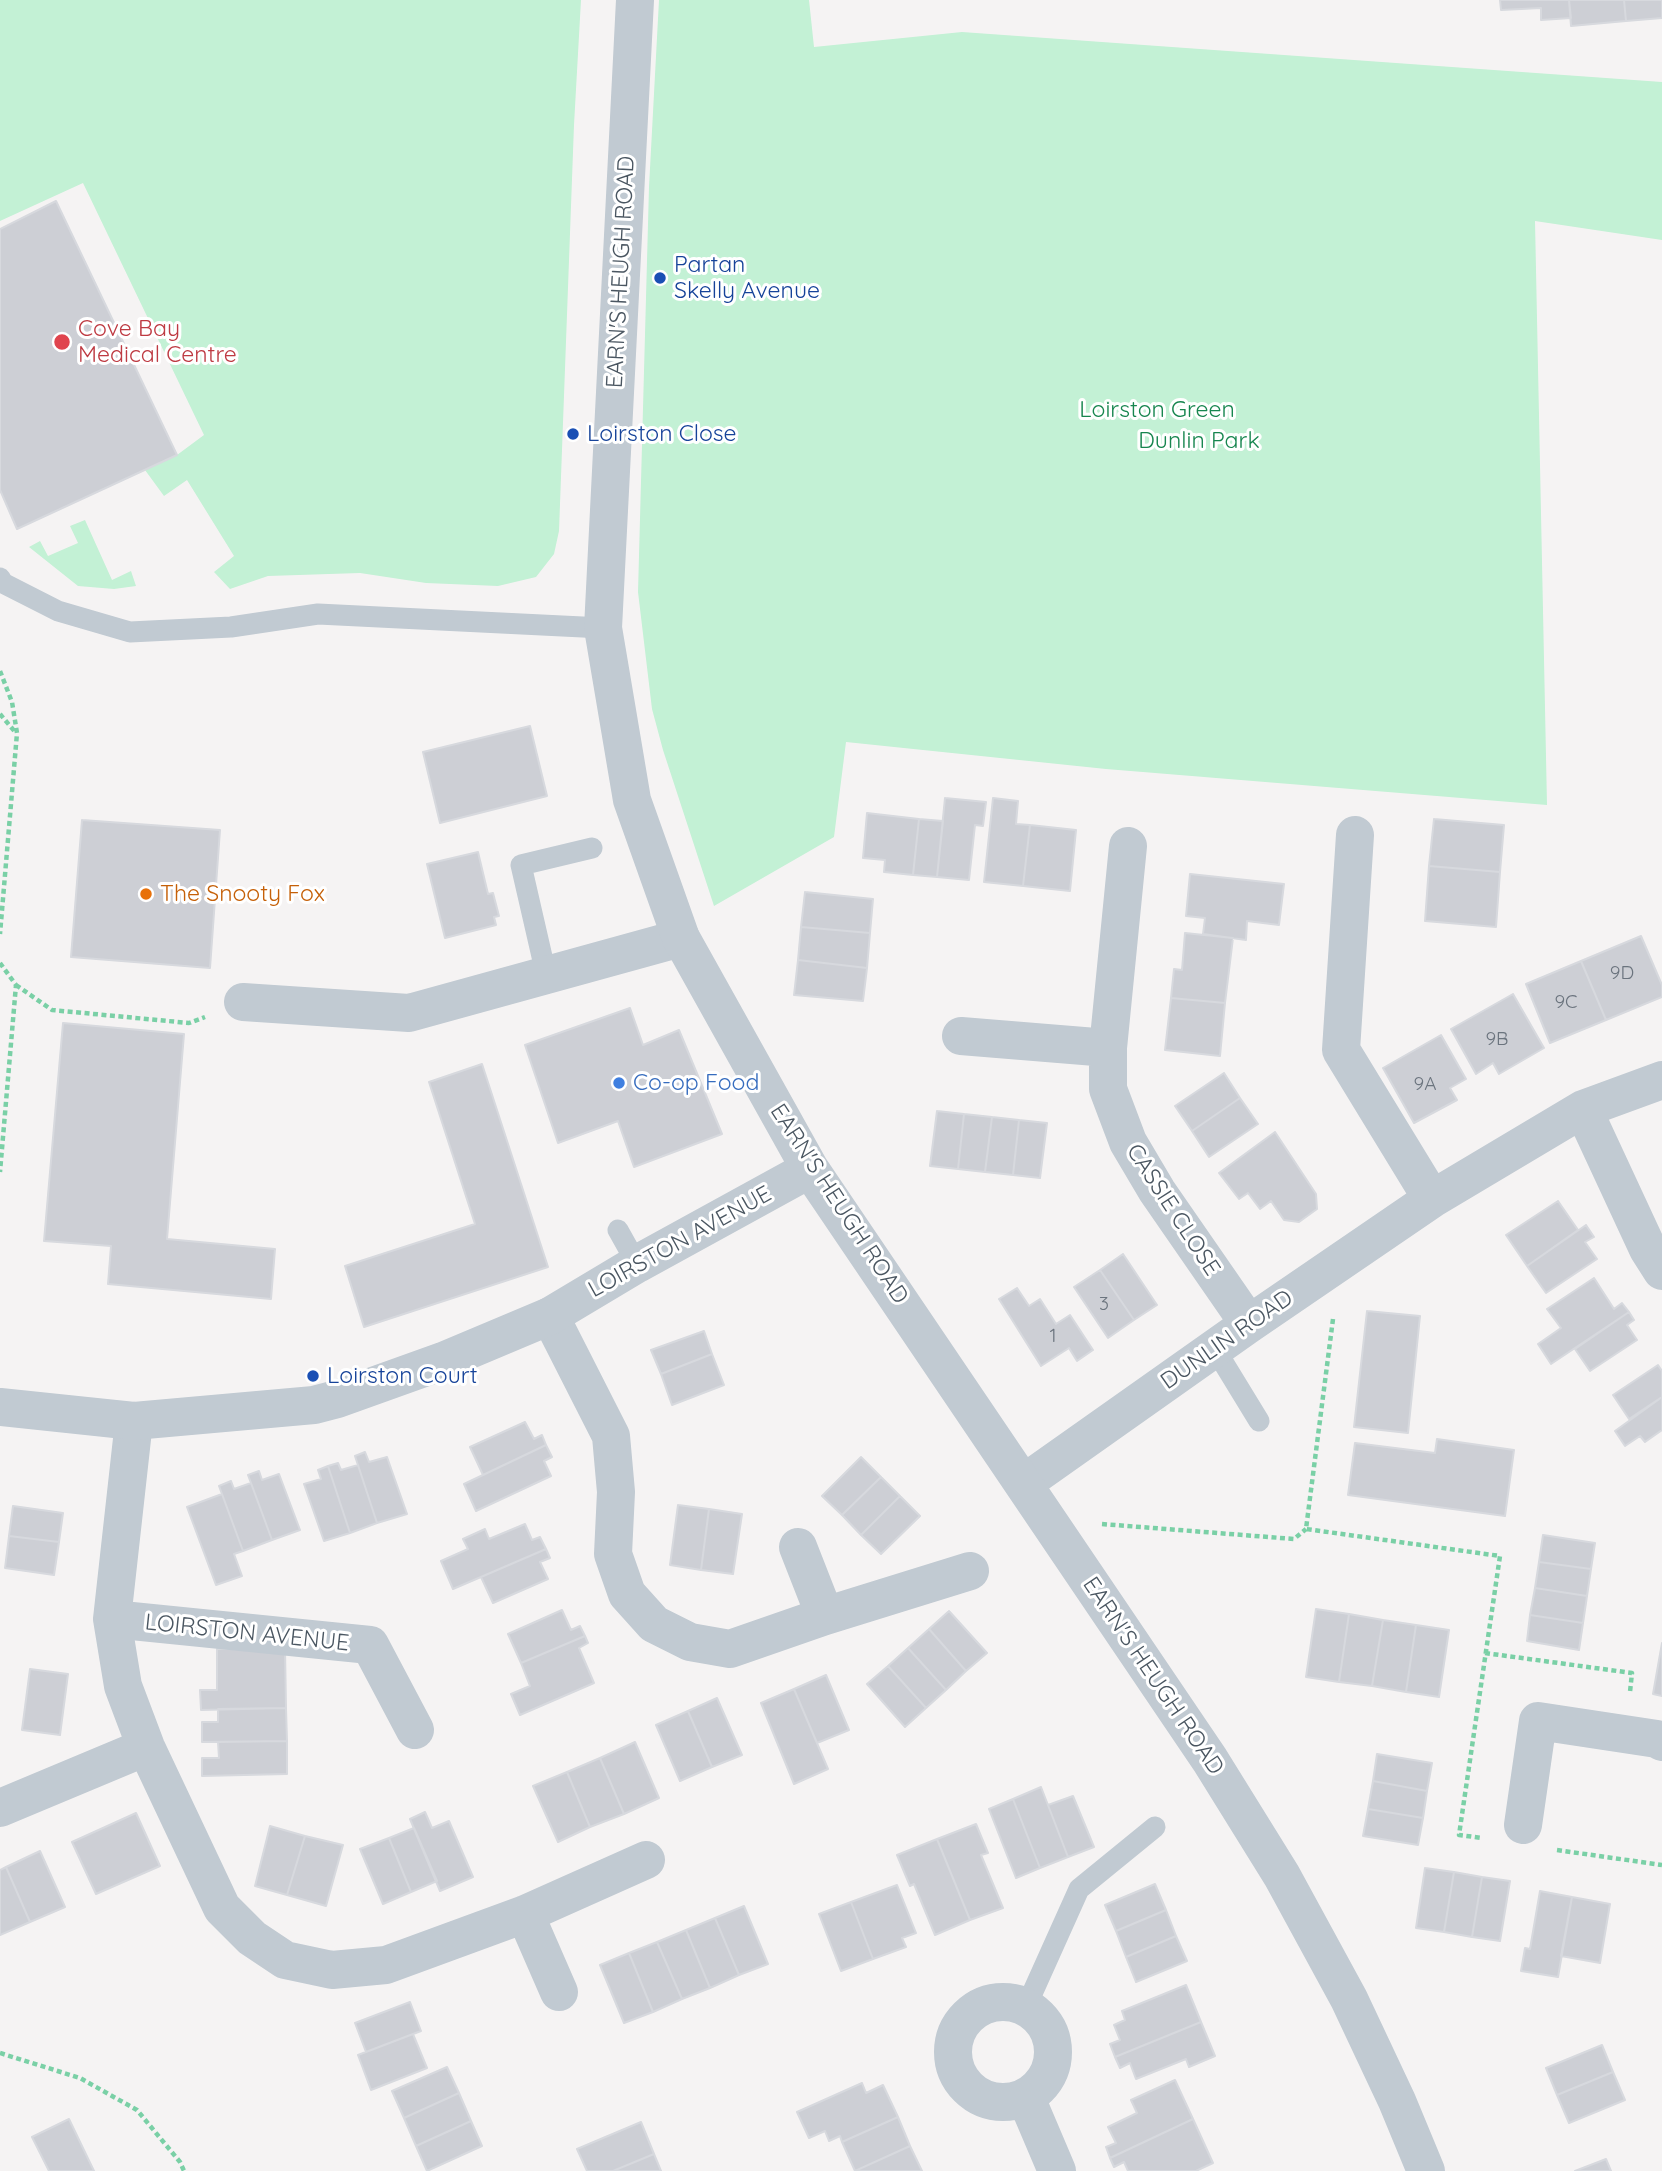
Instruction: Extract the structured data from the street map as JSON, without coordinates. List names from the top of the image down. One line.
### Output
{"streets":{"street":["EARN'S HEUGH ROAD","CASSIE CLOSE","LOIRSTON AVENUE","DUNLIN ROAD"]},"crossings":[["EARN'S HEUGH ROAD","LOIRSTON AVENUE"],["EARN'S HEUGH ROAD","DUNLIN ROAD"],["CASSIE CLOSE","DUNLIN ROAD"]],"parks":["Loirston Green","Dunlin Park"],"places":["Partan Skelly Avenue","Cove Bay Medical Centre","Loirston Close","The Snooty Fox","Co-op Food","Loirston Court"],"house_numbers":["9D","9C","9B","9A","3","1"]}
